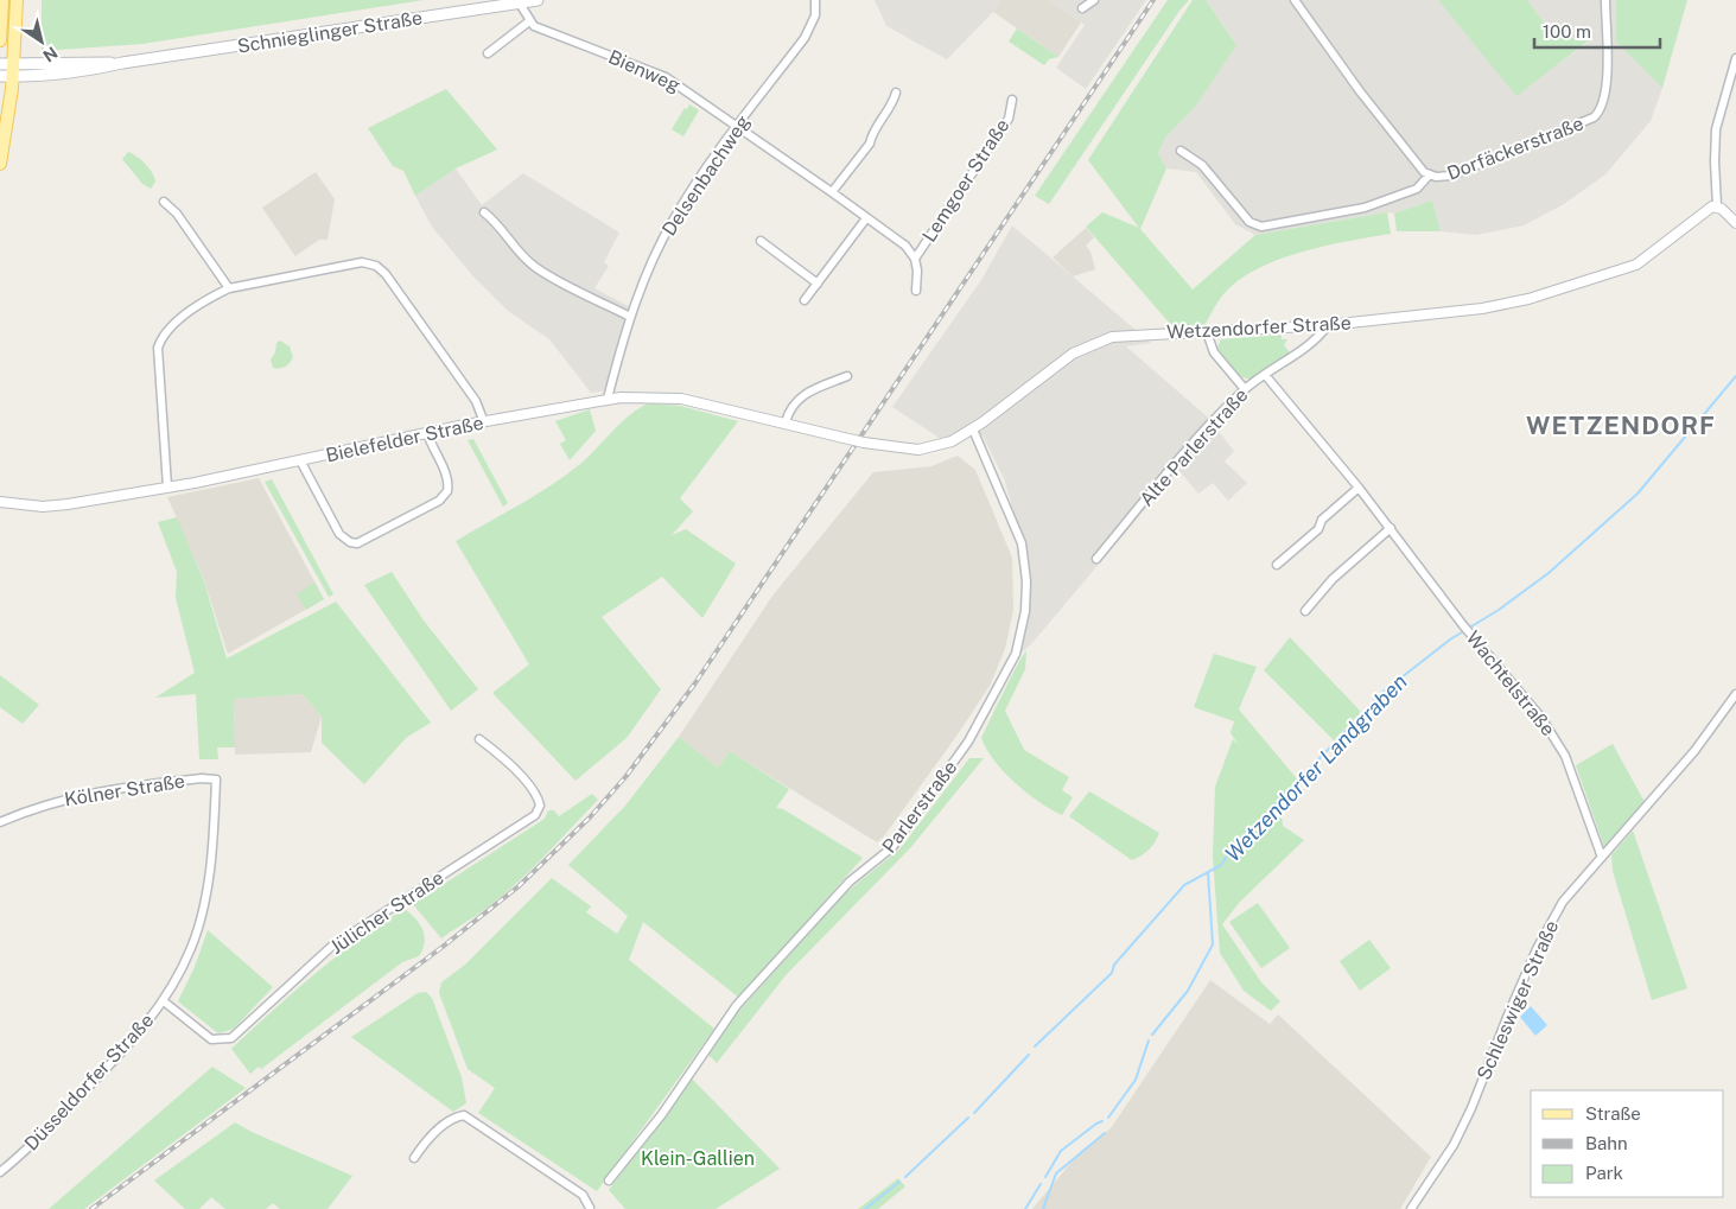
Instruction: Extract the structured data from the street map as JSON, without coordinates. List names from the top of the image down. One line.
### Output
{"streets":{"main road":["Schnieglinger Straße"],"street":["Bienweg","Dorfäckerstraße","Delsenbachweg","Lemgoer Straße","Wetzendorfer Straße","Bielefelder Straße","Alte Parlerstraße","Wachtelstraße","Kölner Straße","Parlerstraße","Jülicher Straße","Schleswiger Straße","Düsseldorfer Straße"]},"crossings":[["Bienweg","Delsenbachweg"],["Bienweg","Lemgoer Straße"],["Delsenbachweg","Bielefelder Straße"],["Wetzendorfer Straße","Bielefelder Straße"],["Wetzendorfer Straße","Alte Parlerstraße"],["Wetzendorfer Straße","Parlerstraße"],["Alte Parlerstraße","Wachtelstraße"],["Wachtelstraße","Schleswiger Straße"],["Kölner Straße","Düsseldorfer Straße"],["Jülicher Straße","Düsseldorfer Straße"]],"districts":["WETZENDORF"],"water":["Wetzendorfer Landgraben"],"parks":["Klein-Gallien"],"legend":["Straße","Bahn","Park"],"scale_bar":"100 m","north":"bottom right"}
